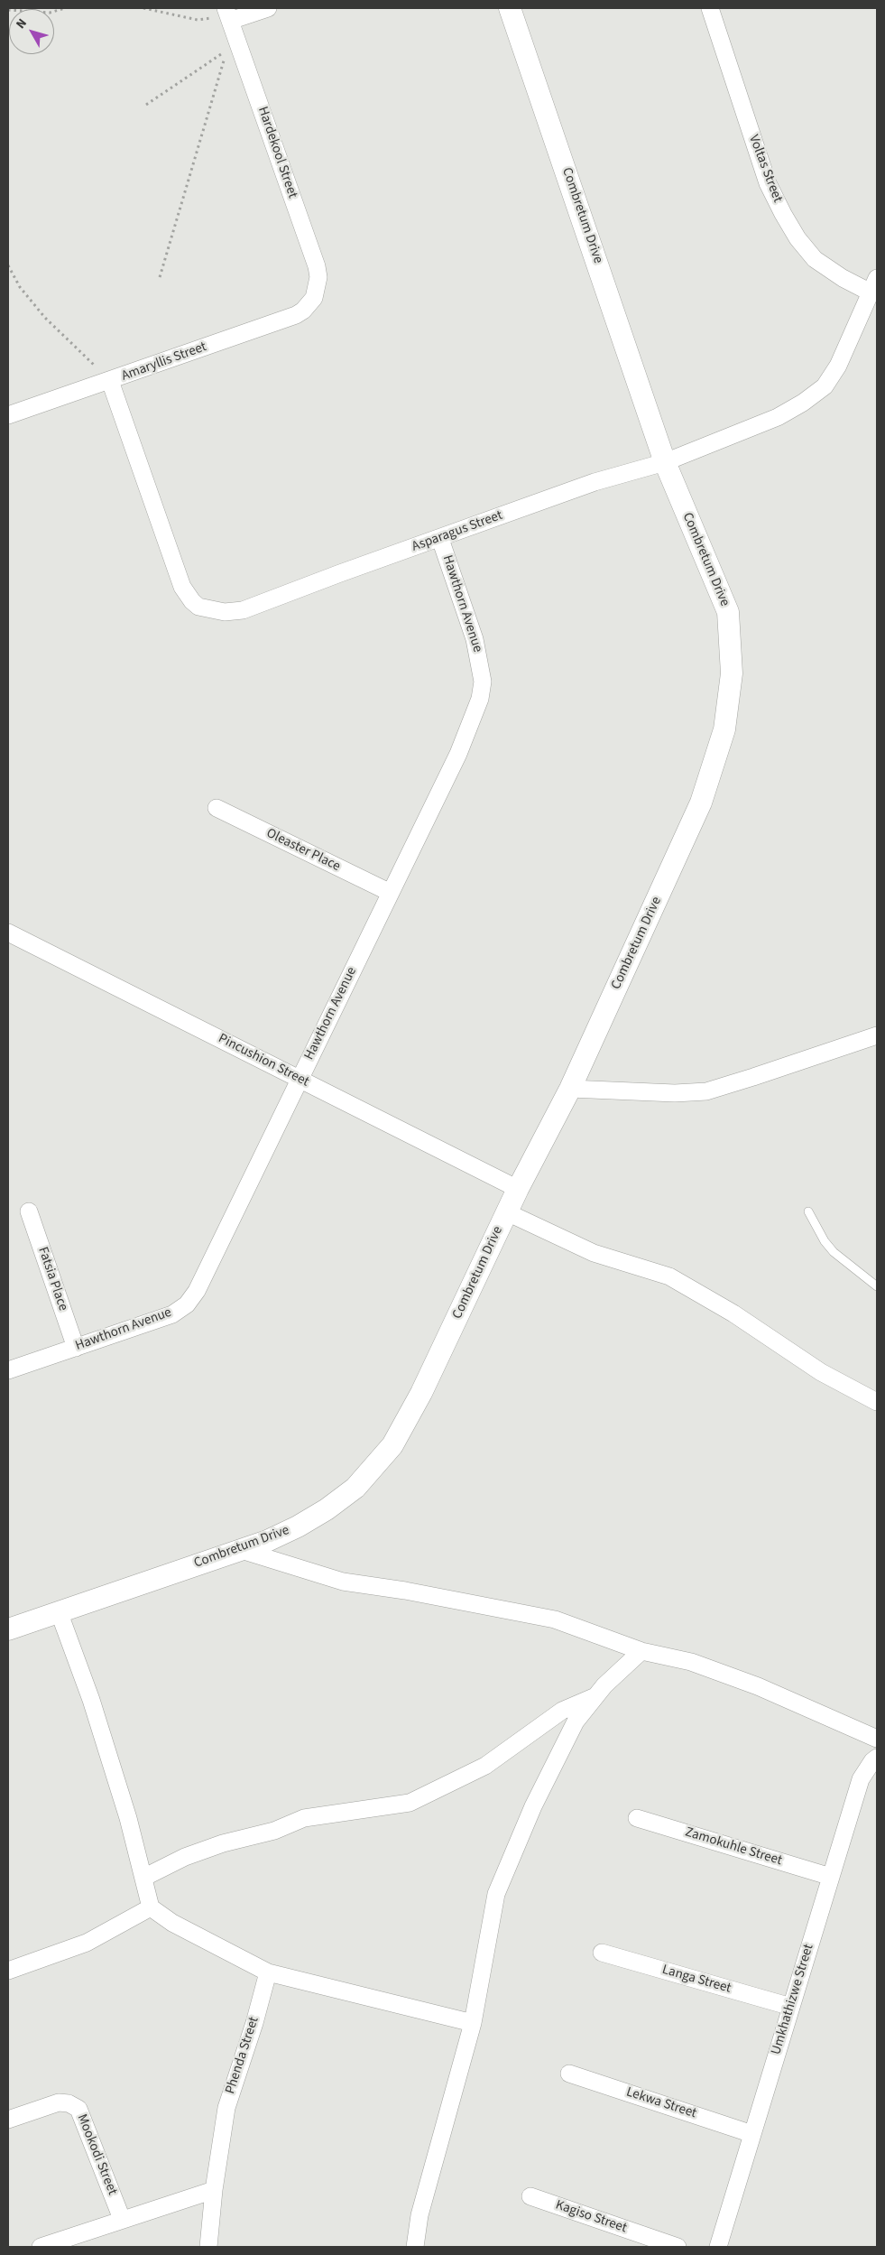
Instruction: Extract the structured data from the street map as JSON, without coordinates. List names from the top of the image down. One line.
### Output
{"streets":{"street":["Hardekool Street","Voltas Street","Combretum Drive","Amaryllis Street","Asparagus Street","Hawthorn Avenue","Oleaster Place","Pincushion Street","Fatsia Place","Zamokuhle Street","Langa Street","Umkhathizwe Street","Phenda Street","Lekwa Street","Mookodi Street","Kagiso Street"]},"crossings":[["Hardekool Street","Amaryllis Street"],["Voltas Street","Asparagus Street"],["Combretum Drive","Asparagus Street"],["Combretum Drive","Pincushion Street"],["Amaryllis Street","Asparagus Street"],["Asparagus Street","Hawthorn Avenue"],["Hawthorn Avenue","Oleaster Place"],["Hawthorn Avenue","Pincushion Street"],["Hawthorn Avenue","Fatsia Place"],["Zamokuhle Street","Umkhathizwe Street"],["Langa Street","Umkhathizwe Street"],["Umkhathizwe Street","Lekwa Street"]],"north":"top left"}
